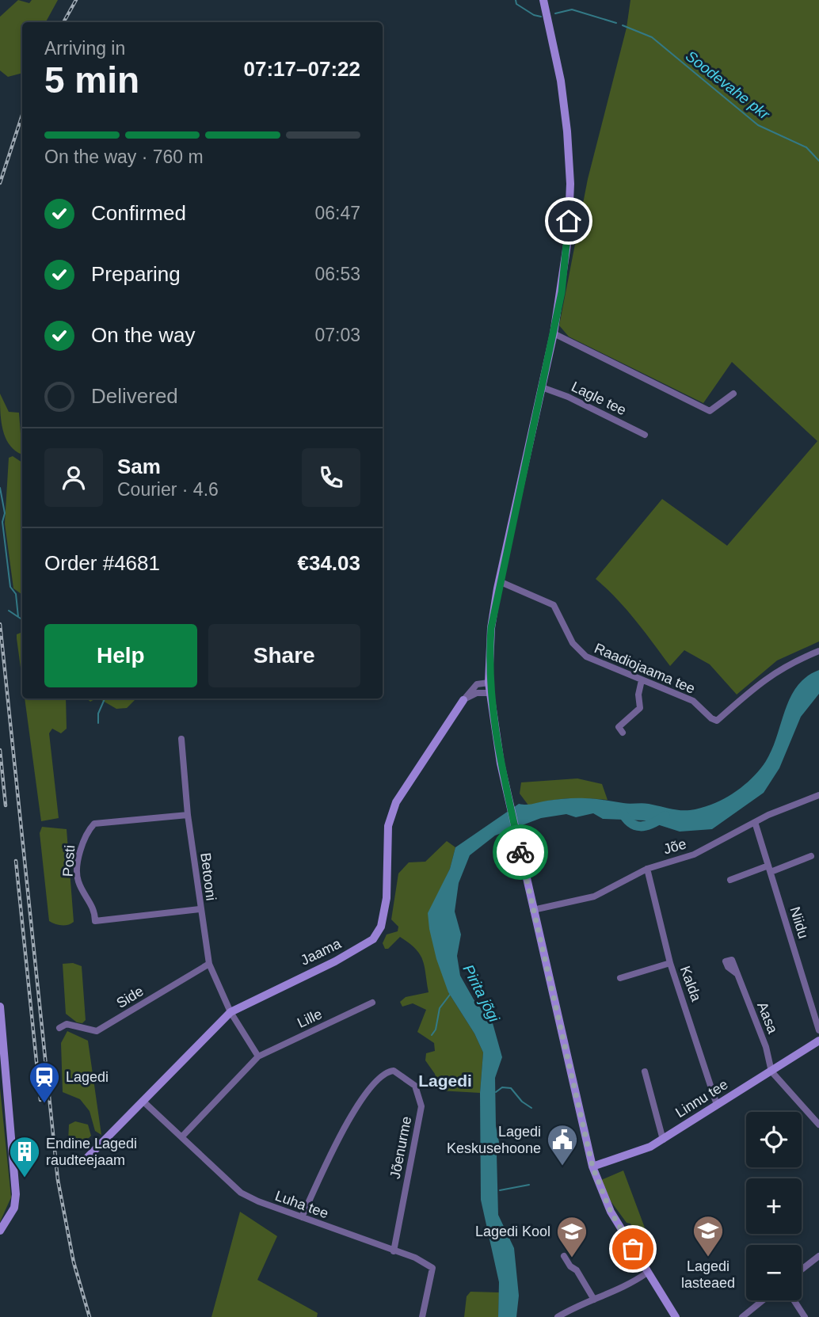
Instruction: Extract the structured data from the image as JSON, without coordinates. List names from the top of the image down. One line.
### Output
{"streets":{"street":["Lagle tee","Raadiojaama tee","Jõe","Posti","Betooni","Niidu","Jaama","Kalda","Side","Aasa","Lille","Linnu tee","Jõenurme","Luha tee"]},"crossings":[["Jõe","Niidu"],["Jõe","Kalda"],["Posti","Betooni"],["Betooni","Jaama"],["Betooni","Side"],["Jaama","Luha tee"],["Kalda","Linnu tee"],["Aasa","Linnu tee"],["Lille","Luha tee"],["Jõenurme","Luha tee"]],"districts":["Lagedi"],"water":["Soodevahe pkr","Pirita jõgi"],"places":{"station":["Lagedi"],"public building":["Lagedi Keskusehoone"],"building":["Endine Lagedi raudteejaam"],"school or university":["Lagedi lasteaed","Lagedi Kool"]},"page":{"heading":["5 min","Arriving in","07:17–07:22"],"panel":["Sam","Courier · 4.6","Order #4681","€34.03"],"bar":"On the way · 760 m","list":[["Confirmed","06:47"],["Preparing","06:53"],["On the way","07:03"],"Delivered"],"buttons":["Help","Share"],"map_buttons":["+","−"]}}
